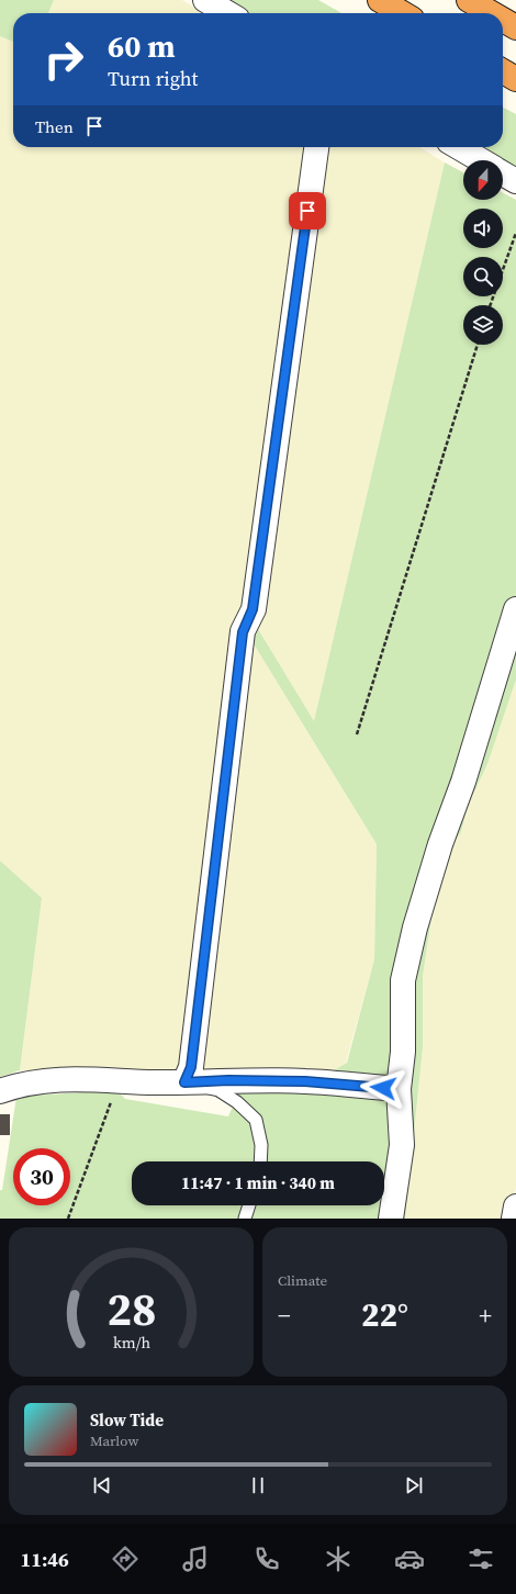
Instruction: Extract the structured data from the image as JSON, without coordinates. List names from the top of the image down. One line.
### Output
{"north":"bottom","page":{"turn":["60 m","Turn right"],"then":"Then","limit":"30","trip":"11:47 · 1 min · 340 m","tile":"Climate","heat":["−","22°","+"],"song":["Slow Tide","Marlow"],"tabs":"11:46","gauge":["28","km/h"]}}
